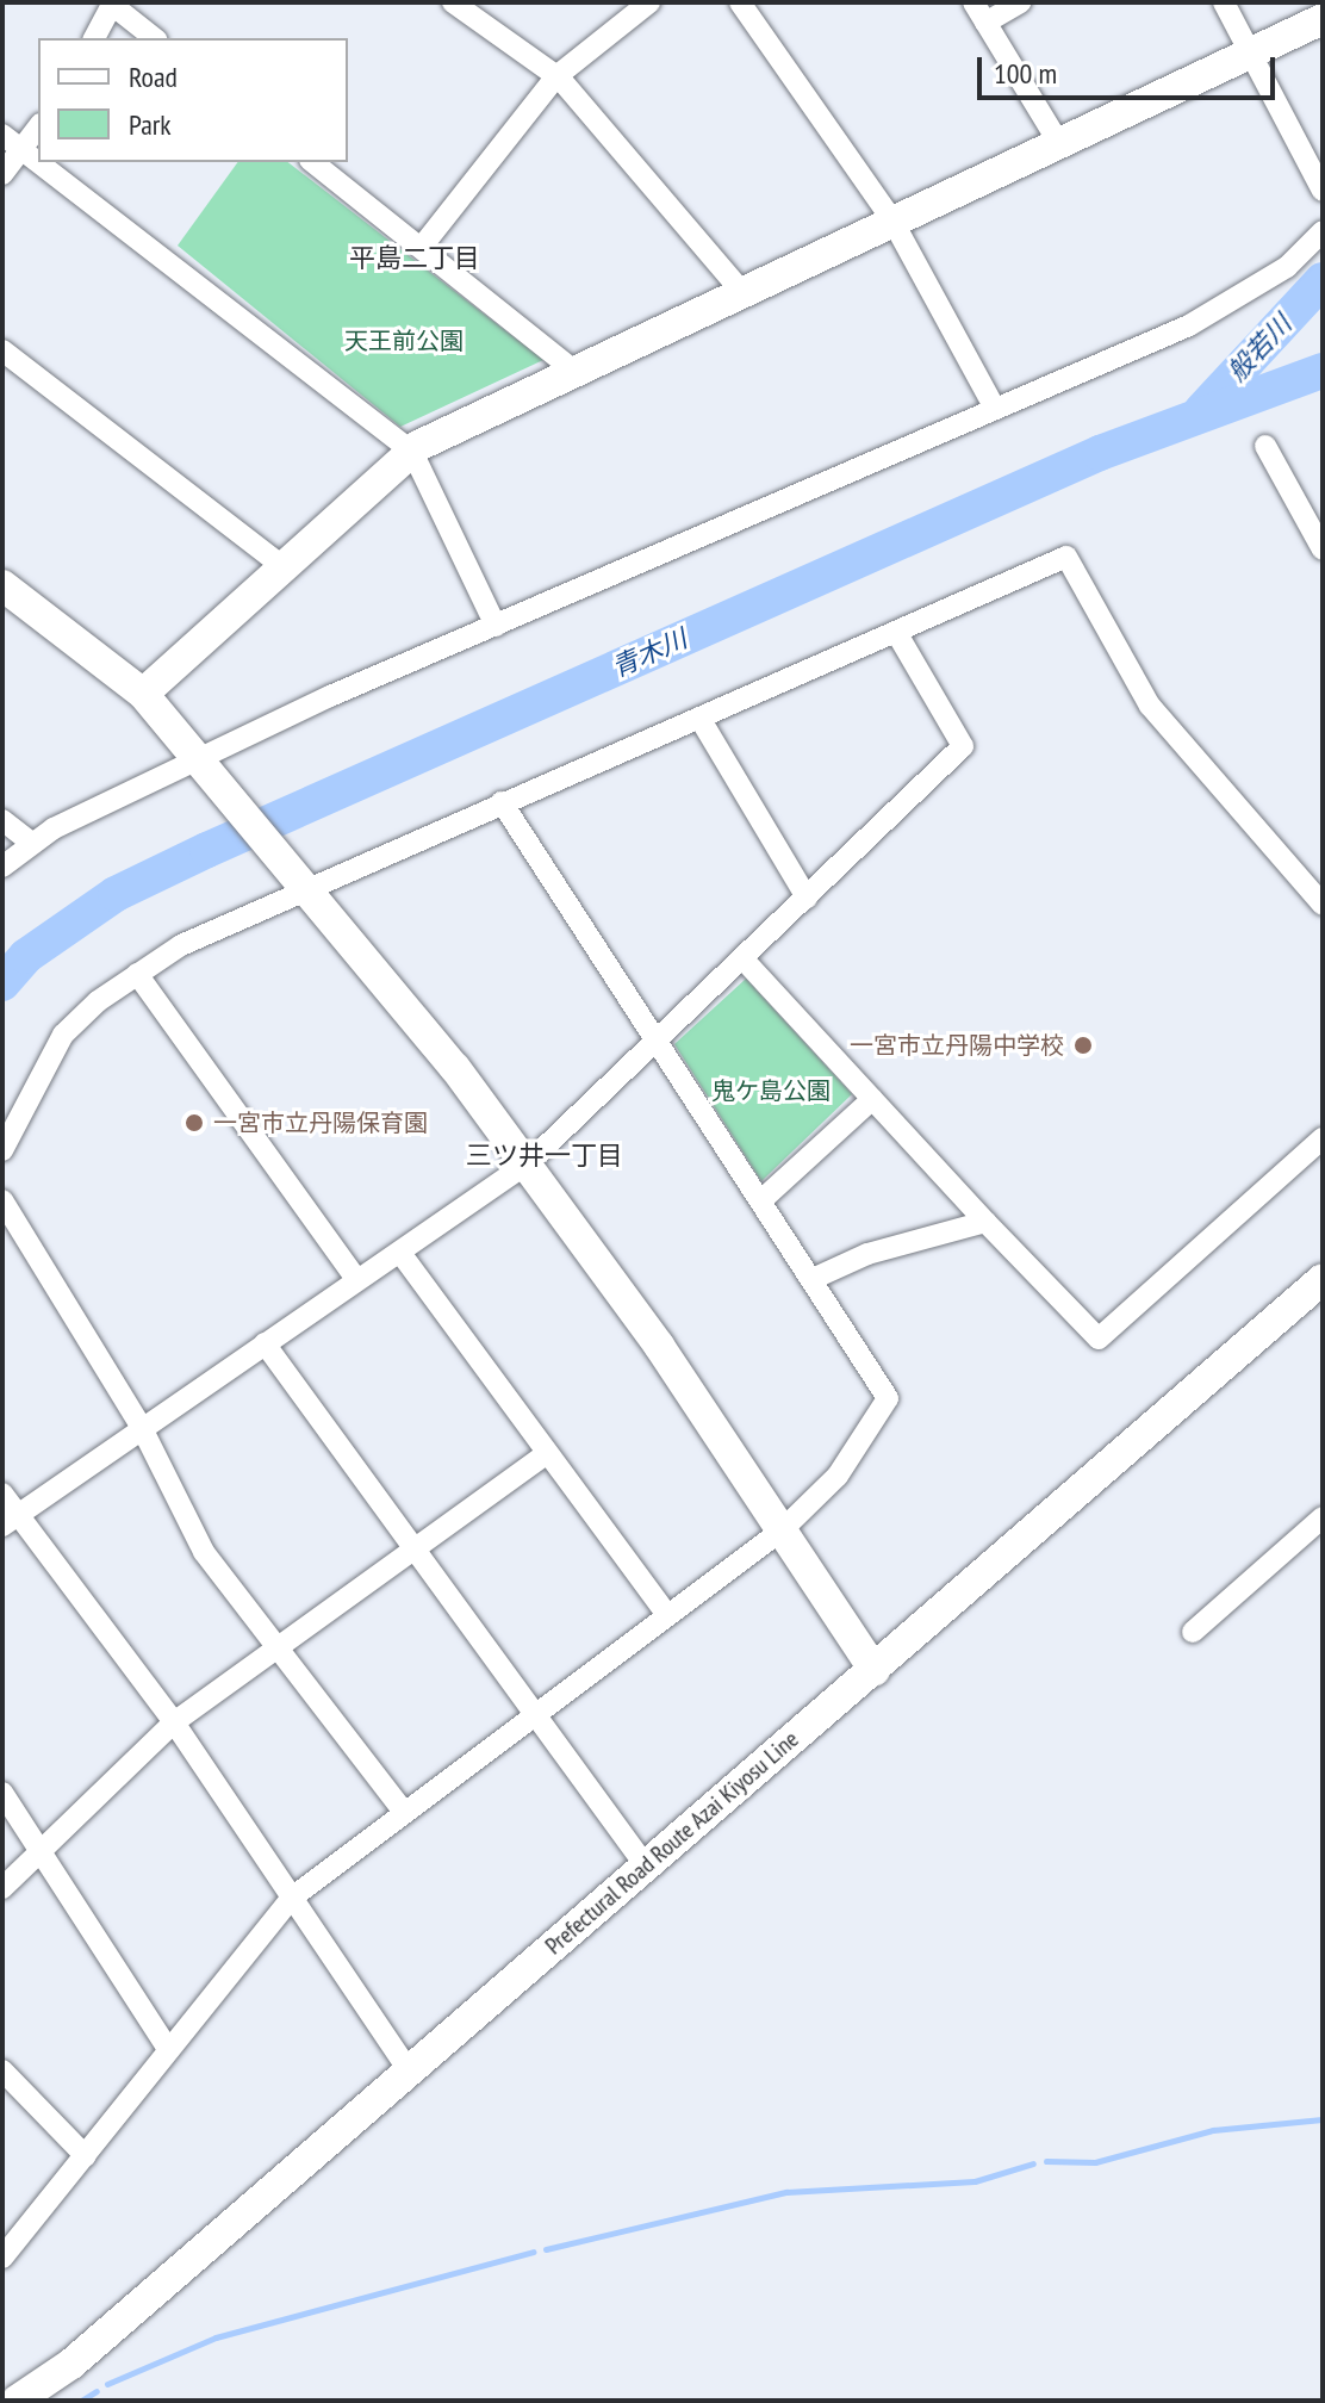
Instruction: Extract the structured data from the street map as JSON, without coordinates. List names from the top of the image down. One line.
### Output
{"streets":{"street":["Prefectural Road Route Azai Kiyosu Line"]},"districts":["平島二丁目","三ツ井一丁目"],"water":["般若川","青木川"],"parks":["天王前公園","鬼ケ島公園"],"places":["一宮市立丹陽中学校","一宮市立丹陽保育園"],"legend":["Road","Park"],"scale_bar":"100 m"}
